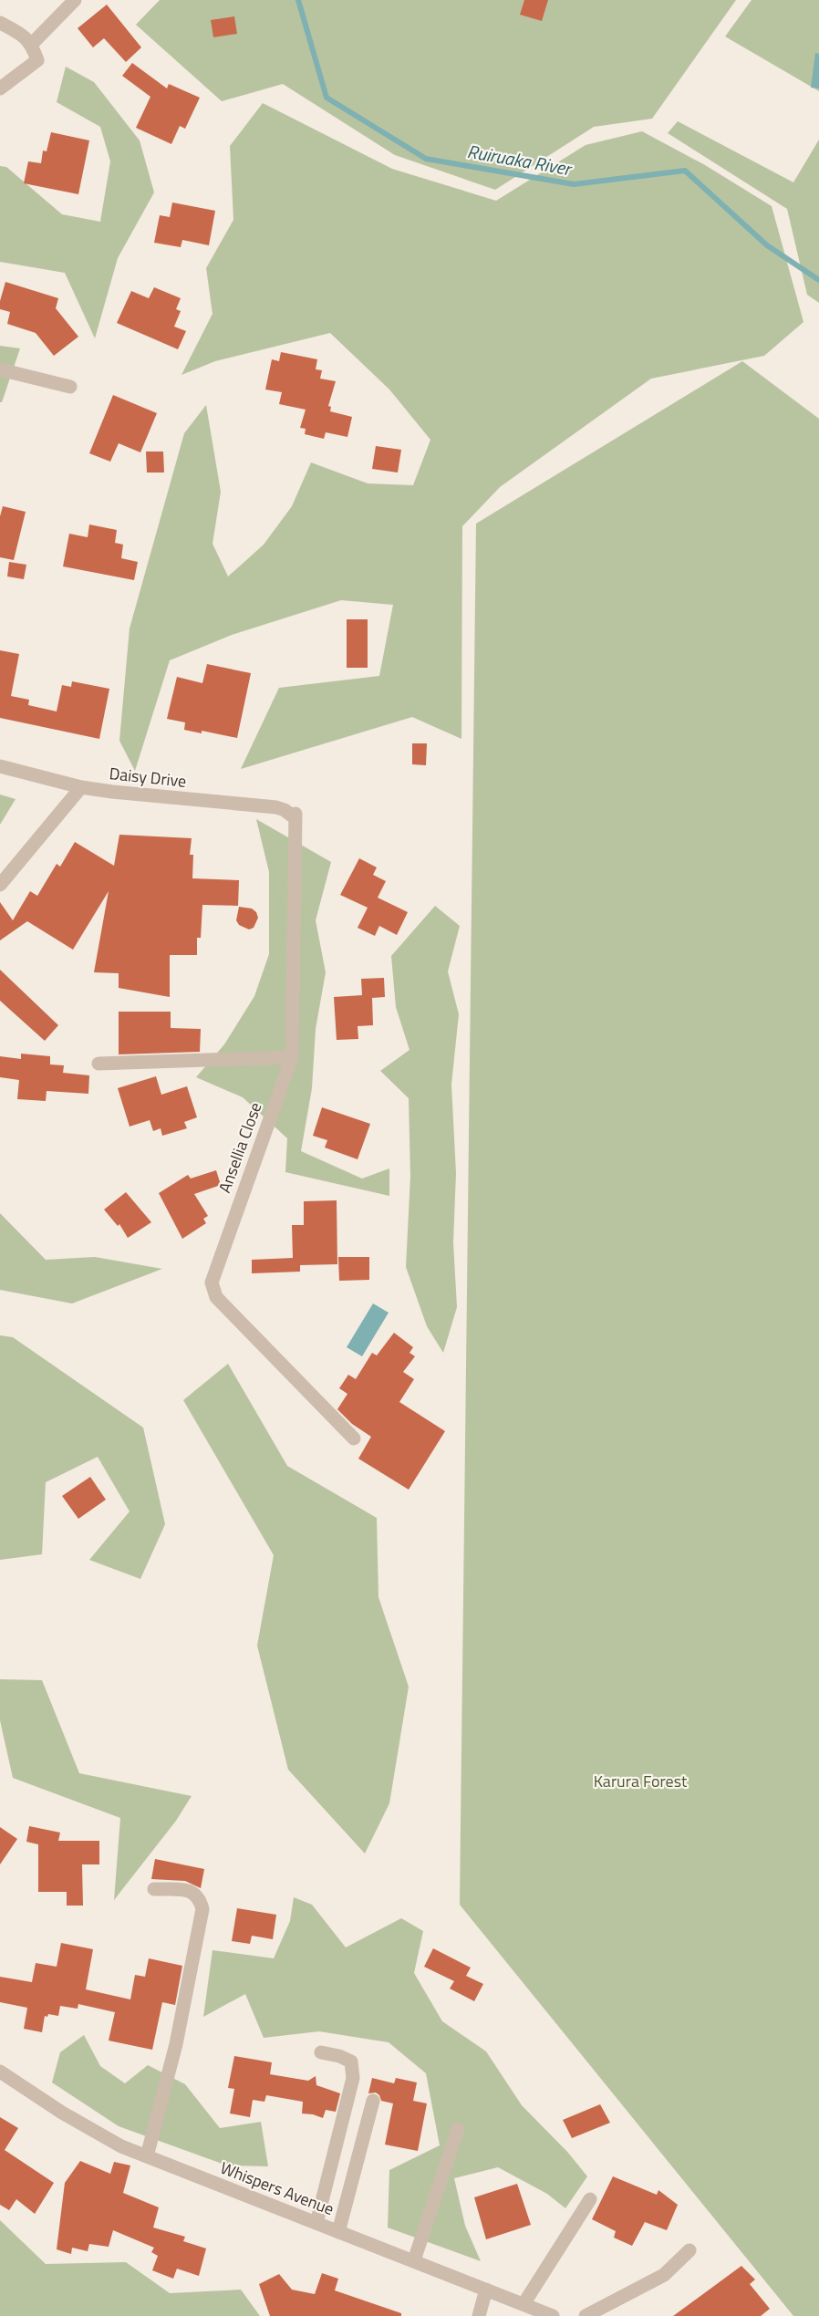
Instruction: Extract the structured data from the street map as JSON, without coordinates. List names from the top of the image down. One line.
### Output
{"streets":{"street":["Daisy Drive","Ansellia Close","Whispers Avenue"]},"crossings":[["Daisy Drive","Ansellia Close"]],"water":["Ruiruaka River"],"parks":["Karura Forest"]}
